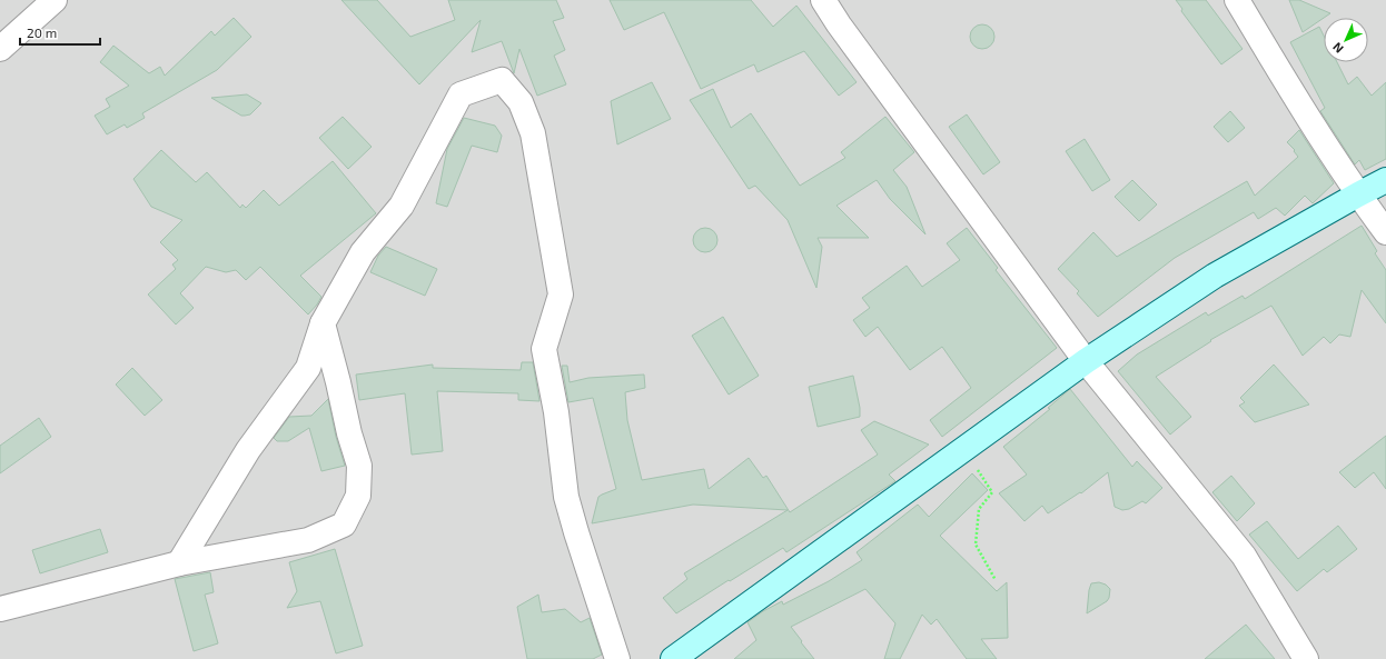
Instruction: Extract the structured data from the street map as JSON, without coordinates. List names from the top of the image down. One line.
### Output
{"scale_bar":"20 m","north":"bottom left"}
